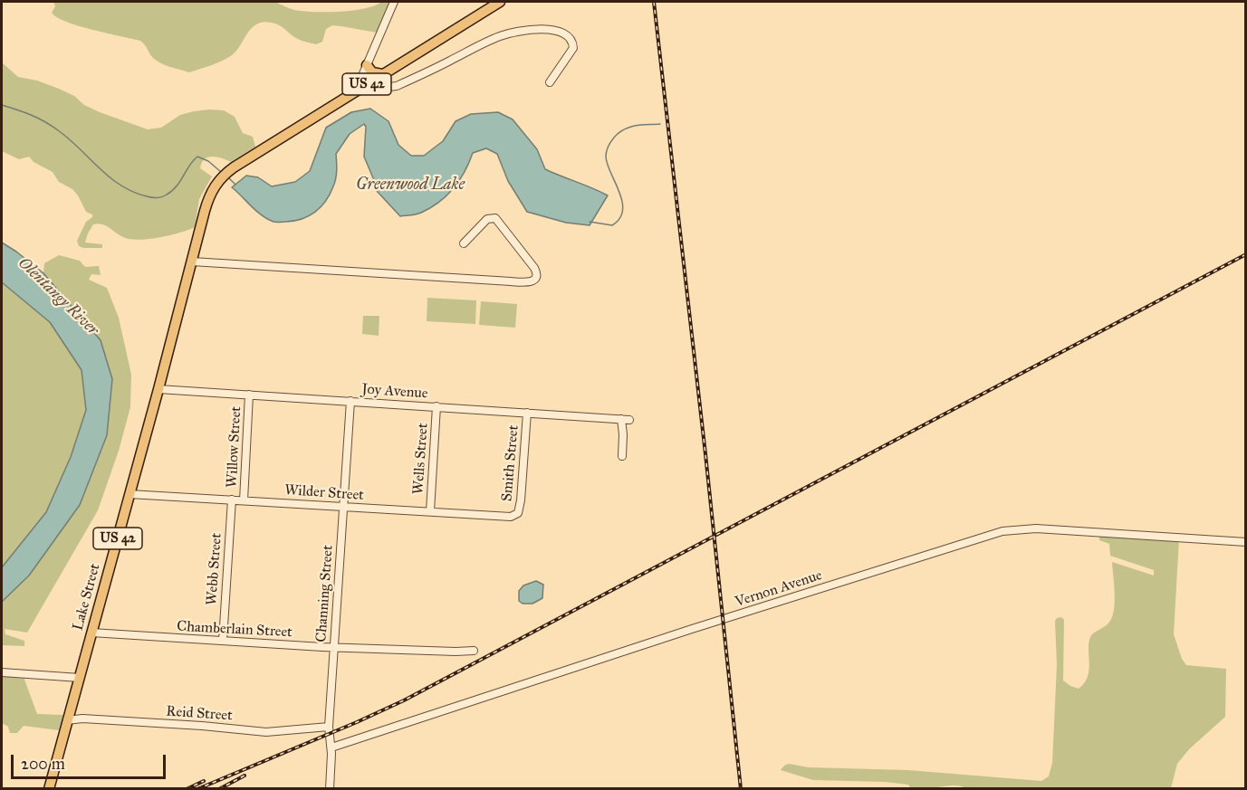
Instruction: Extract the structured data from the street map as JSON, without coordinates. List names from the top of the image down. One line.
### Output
{"streets":{"main road":["US 42","Lake Street"],"street":["Joy Avenue","Willow Street","Wells Street","Smith Street","Wilder Street","Webb Street","Vernon Avenue","Channing Street","Chamberlain Street","Reid Street"]},"crossings":[["US 42","Lake Street"],["Joy Avenue","Willow Street"],["Joy Avenue","Wells Street"],["Joy Avenue","Smith Street"],["Joy Avenue","Channing Street"],["Joy Avenue","Lake Street"],["Willow Street","Wilder Street"],["Wells Street","Wilder Street"],["Smith Street","Wilder Street"],["Wilder Street","Webb Street"],["Wilder Street","Channing Street"],["Wilder Street","Lake Street"],["Webb Street","Chamberlain Street"],["Vernon Avenue","Channing Street"],["Channing Street","Chamberlain Street"],["Channing Street","Reid Street"],["Lake Street","Chamberlain Street"],["Lake Street","Reid Street"]],"water":["Greenwood Lake","Olentangy River"],"scale_bar":"200 m"}
